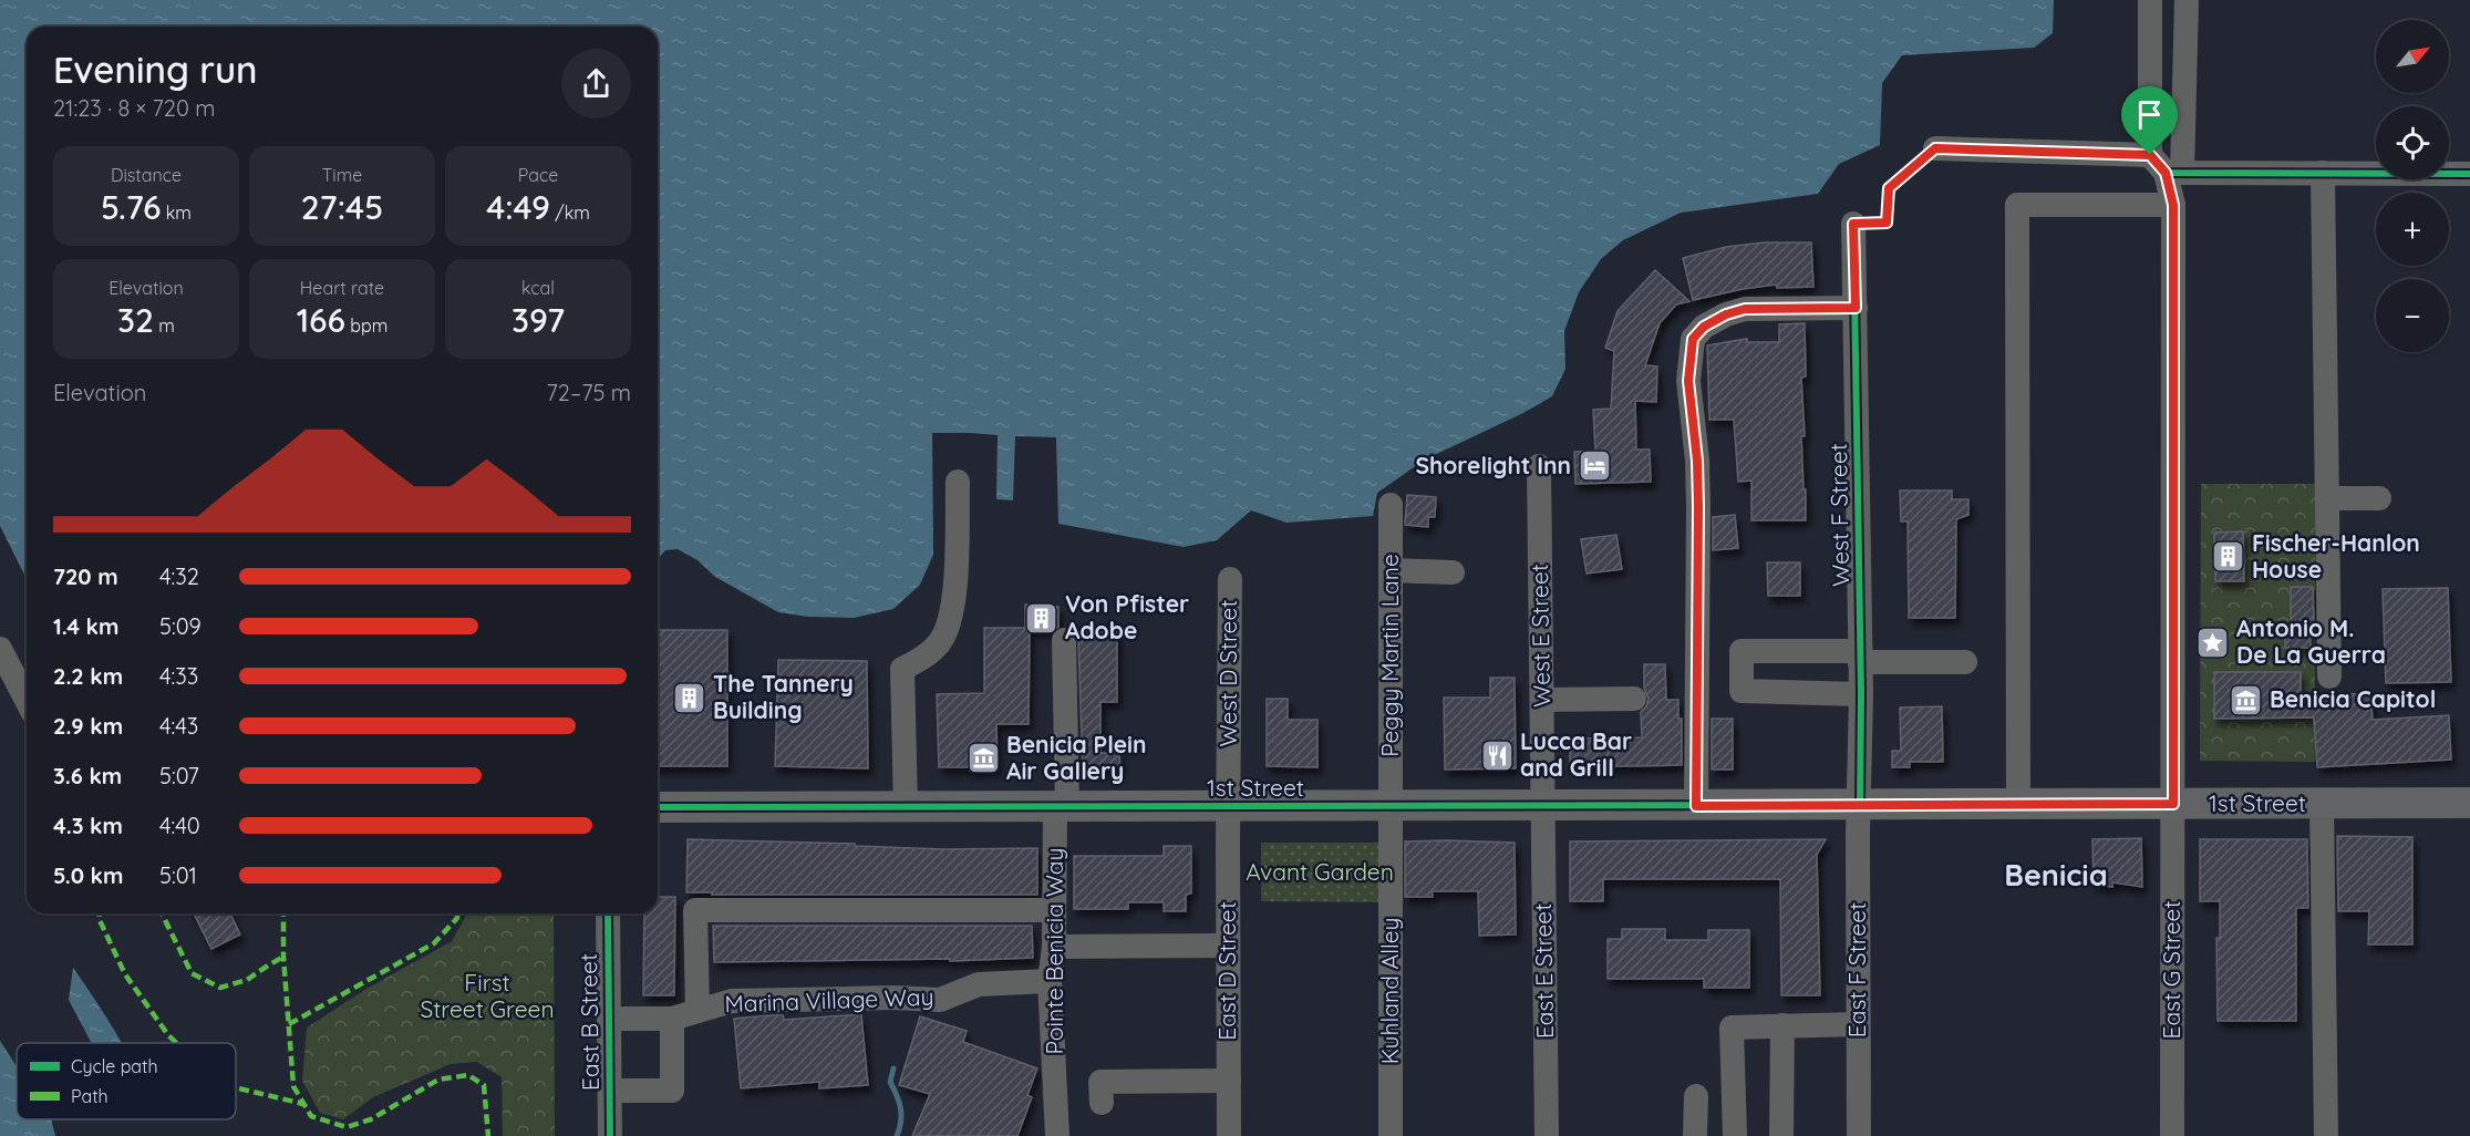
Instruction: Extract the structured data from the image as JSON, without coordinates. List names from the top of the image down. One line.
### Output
{"streets":{"main road":["1st Street"],"street":["West F Street","West E Street","Peggy Martin Lane","West D Street","Pointe Benicia Way","East F Street","East G Street","East D Street","East E Street","Kuhland Alley","Marina Village Way","East B Street"]},"crossings":[["West F Street","1st Street"],["West F Street","East F Street"],["West E Street","1st Street"],["West E Street","East E Street"],["Peggy Martin Lane","1st Street"],["Peggy Martin Lane","Kuhland Alley"],["West D Street","1st Street"],["West D Street","East D Street"],["1st Street","Pointe Benicia Way"],["1st Street","East F Street"],["1st Street","East G Street"],["1st Street","East D Street"],["1st Street","East E Street"],["1st Street","Kuhland Alley"],["Pointe Benicia Way","Marina Village Way"],["Marina Village Way","East B Street"]],"districts":["Benicia"],"parks":["Avant Garden","First Street Green"],"places":{"hotel":["Shorelight Inn"],"building":["Fischer-Hanlon House","Von Pfister Adobe","The Tannery Building"],"place":["Antonio M. De La Guerra"],"museum":["Benicia Capitol","Benicia Plein Air Gallery"],"restaurant":["Lucca Bar and Grill"]},"legend":["Cycle path","Path"],"north":"top right","page":{"map_buttons":["+","−"],"heading":["Evening run","21:23 · 8 × 720 m"],"stats":[["Distance","5.76 km"],["Time","27:45"],["Pace","4:49 /km"],["Elevation","32 m"],["Heart rate","166 bpm"],["kcal","397"]],"chart":["Elevation","72–75 m"],"list":[{"name":"720 m","note":"4:32"},{"name":"1.4 km","note":"5:09"},{"name":"2.2 km","note":"4:33"},{"name":"2.9 km","note":"4:43"},{"name":"3.6 km","note":"5:07"},{"name":"4.3 km","note":"4:40"},{"name":"5.0 km","note":"5:01"}]}}
